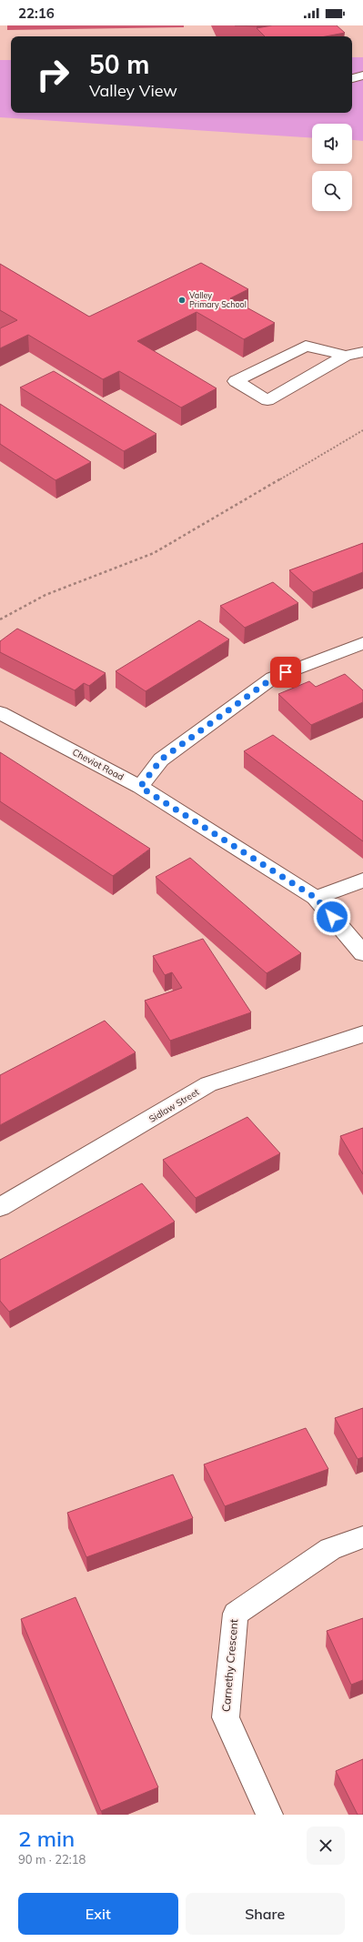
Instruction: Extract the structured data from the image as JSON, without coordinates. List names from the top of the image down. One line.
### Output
{"streets":{"street":["Cheviot Road","Sidlaw Street","Carnethy Crescent"]},"places":["Valley Primary School"],"page":{"status":"22:16","turn":["50 m","Valley View"],"heading":["2 min","90 m · 22:18"],"buttons":["Exit","Share"]}}
